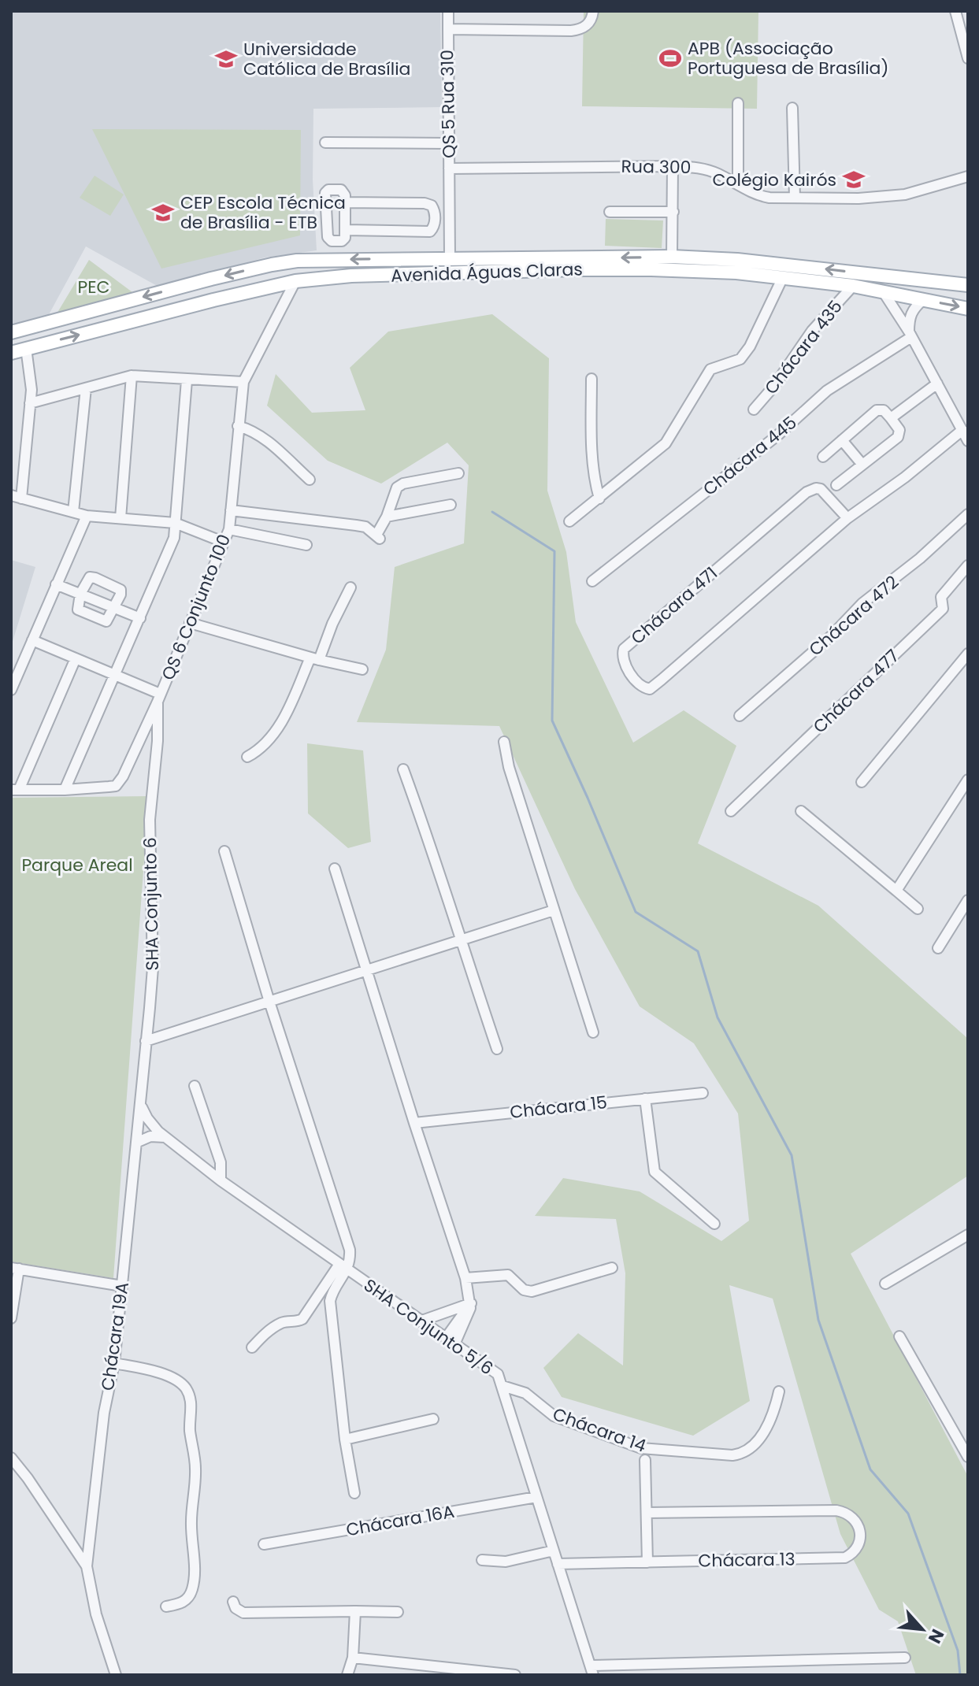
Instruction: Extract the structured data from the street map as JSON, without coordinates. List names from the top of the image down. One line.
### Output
{"streets":{"main road":["Avenida Águas Claras"],"street":["QS 5 Rua 310","Rua 300","Chácara 435","Chácara 445","Chácara 471","QS 6 Conjunto 100","Chácara 472","Chácara 477","SHA Conjunto 6","Chácara 15","SHA Conjunto 5/6","Chácara 19A","Chácara 14","Chácara 16A","Chácara 13"]},"crossings":[["QS 5 Rua 310","Rua 300"],["QS 5 Rua 310","Avenida Águas Claras"],["Avenida Águas Claras","Chácara 435"],["Avenida Águas Claras","QS 6 Conjunto 100"],["QS 6 Conjunto 100","SHA Conjunto 6"],["SHA Conjunto 6","SHA Conjunto 5/6"],["SHA Conjunto 6","Chácara 19A"],["SHA Conjunto 5/6","Chácara 19A"],["SHA Conjunto 5/6","Chácara 14"],["SHA Conjunto 5/6","Chácara 16A"],["SHA Conjunto 5/6","Chácara 13"]],"parks":["PEC","Parque Areal"],"places":{"sports":["APB (Associação Portuguesa de Brasília)"],"school or university":["Universidade Católica de Brasília","Colégio Kairós","CEP Escola Técnica de Brasília - ETB"]},"north":"bottom right"}
